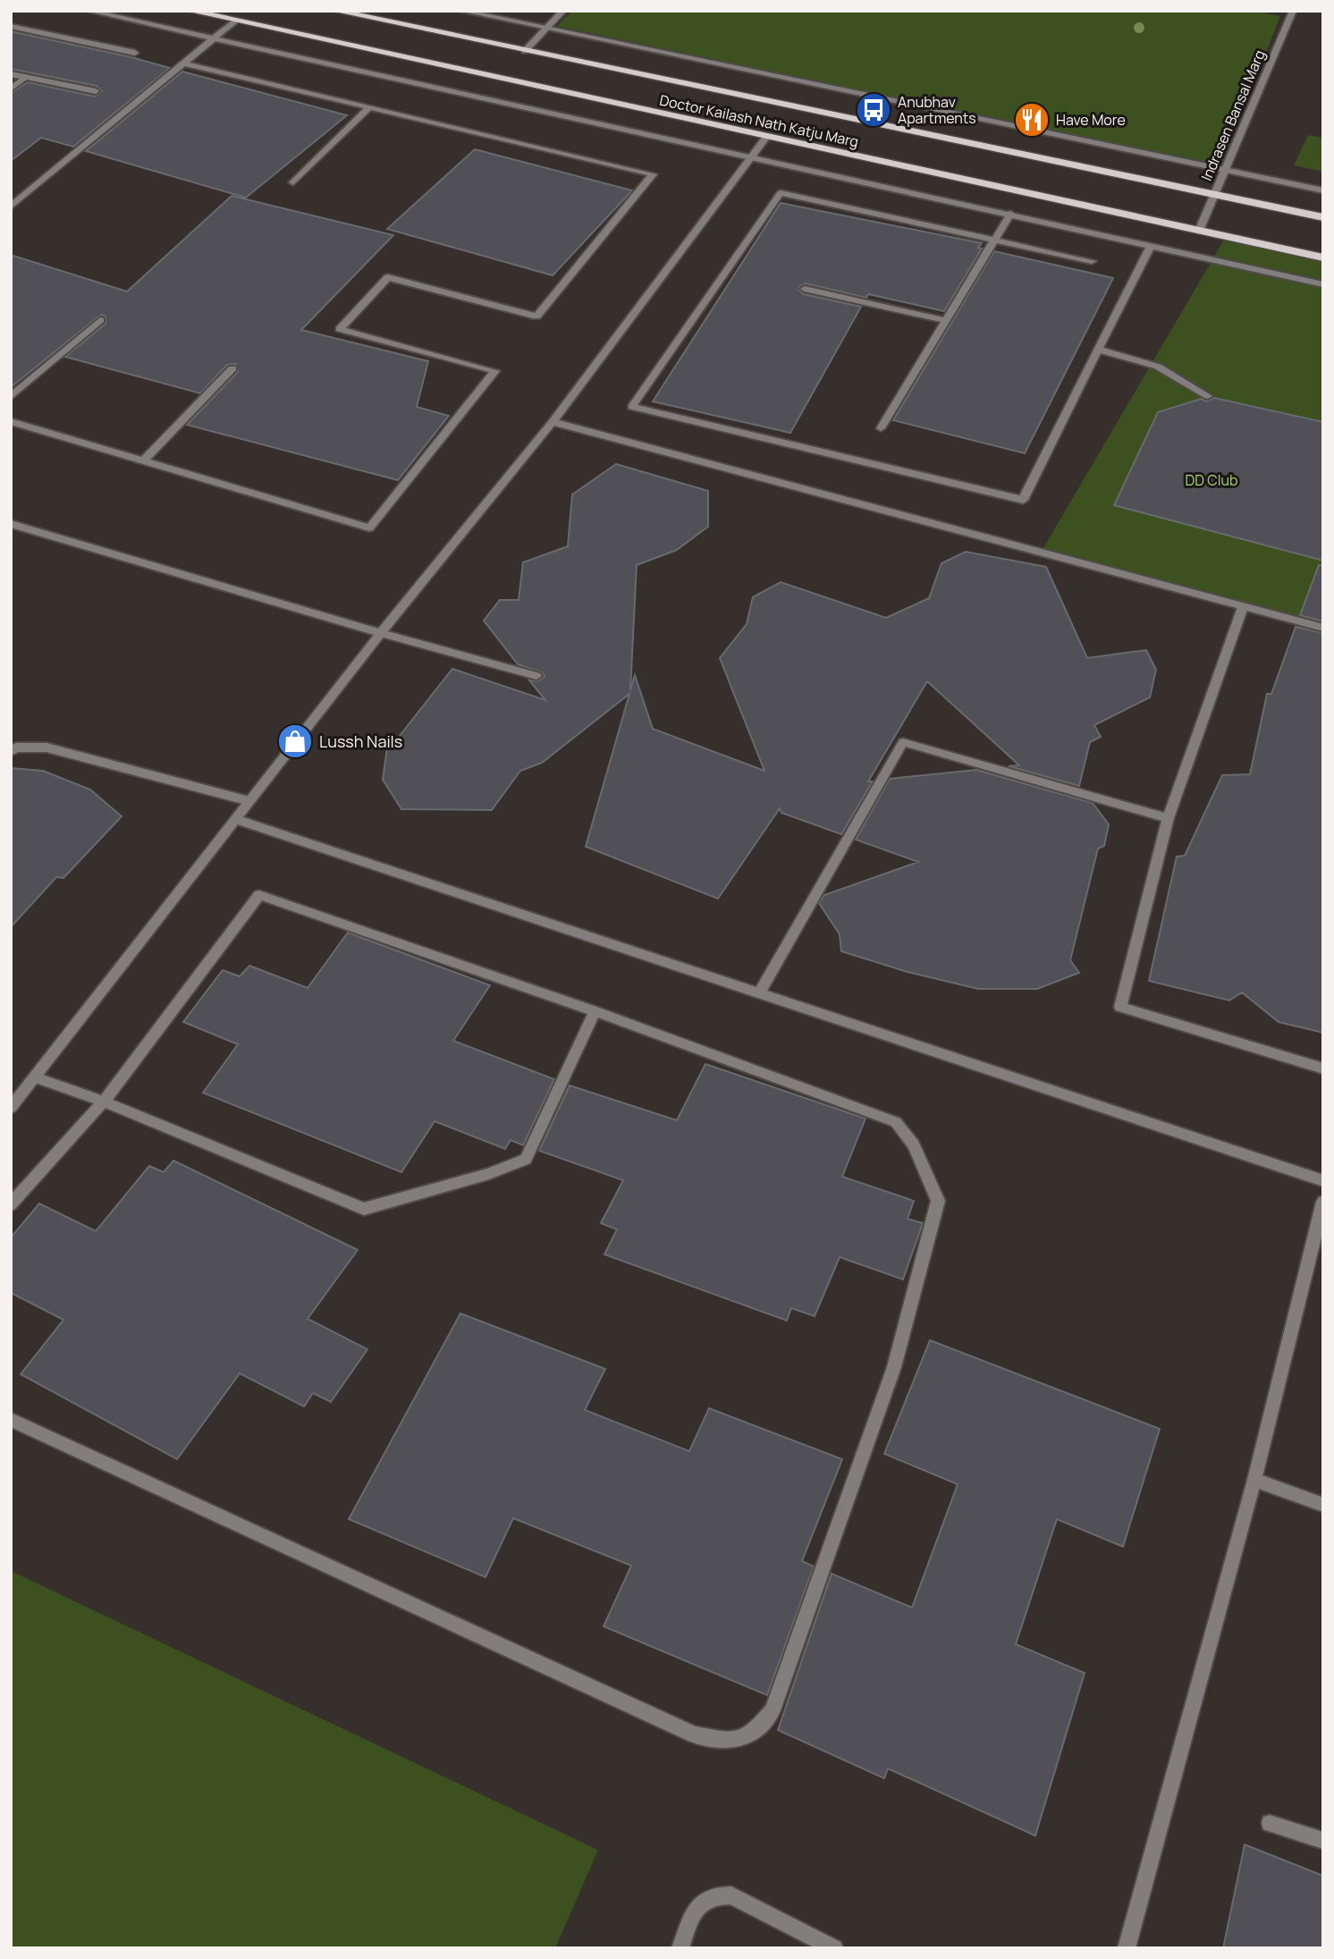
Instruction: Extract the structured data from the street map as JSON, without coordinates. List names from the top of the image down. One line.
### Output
{"streets":{"main road":["Doctor Kailash Nath Katju Marg"],"street":["Indrasen Bansal Marg"]},"crossings":[["Indrasen Bansal Marg","Doctor Kailash Nath Katju Marg"]],"parks":["DD Club"],"places":{"bus stop":["Anubhav Apartments"],"restaurant":["Have More"],"shop":["Lussh Nails"]}}
